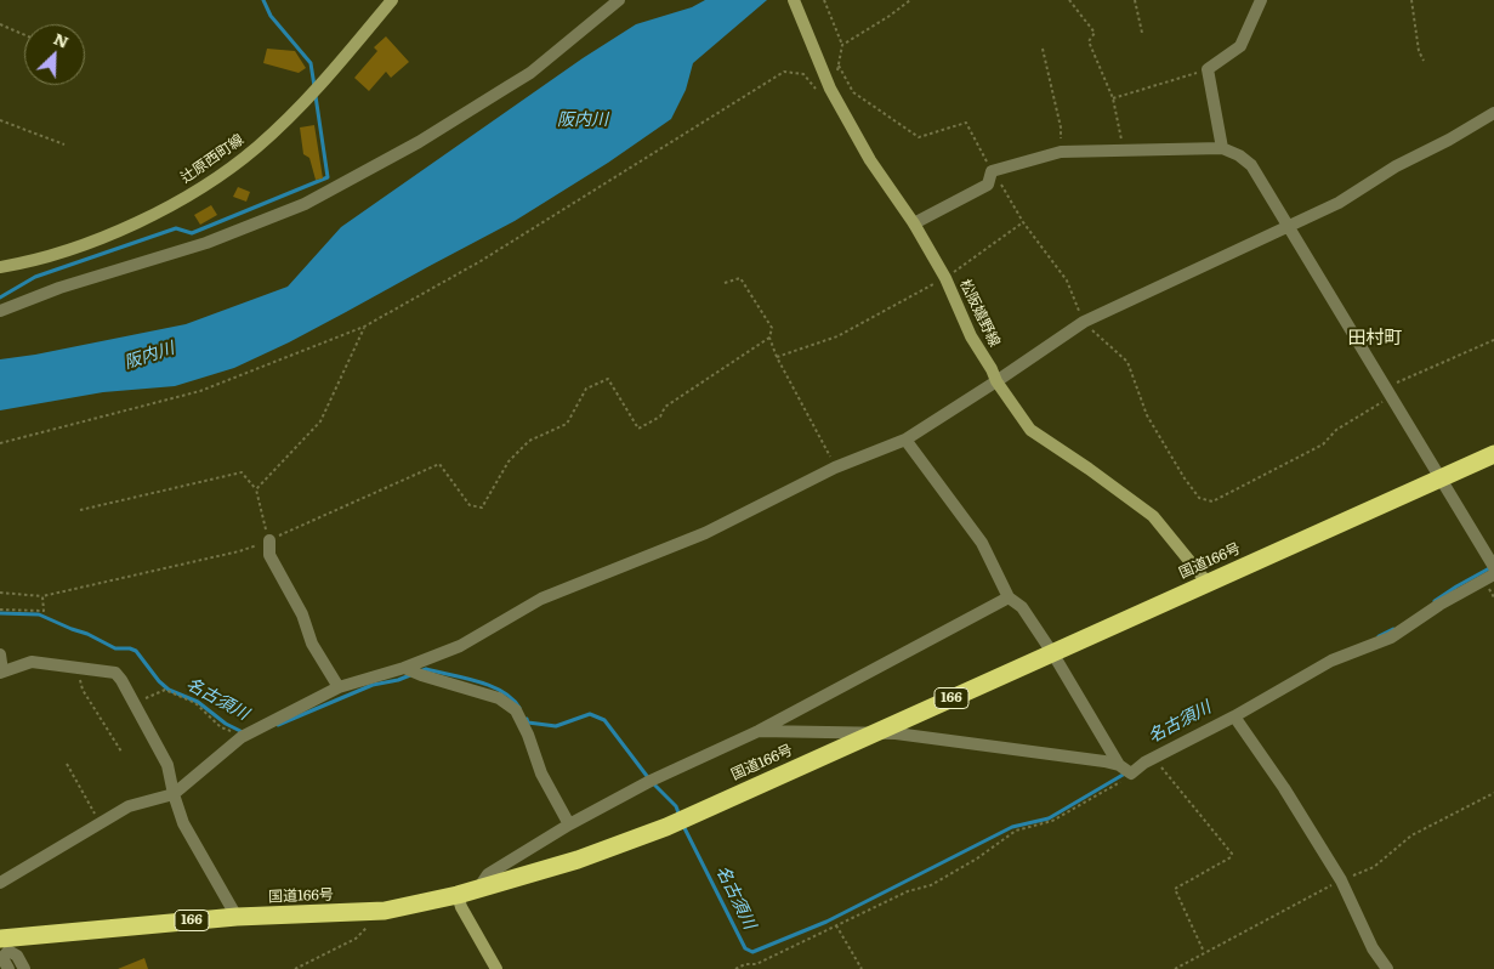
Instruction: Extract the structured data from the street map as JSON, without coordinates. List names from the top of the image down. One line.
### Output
{"streets":{"highway":["国道166号","166"],"main road":["辻原西町線","松阪嬉野線"]},"crossings":[["松阪嬉野線","国道166号"]],"districts":["田村町"],"water":["阪内川","名古須川"],"north":"top right"}
